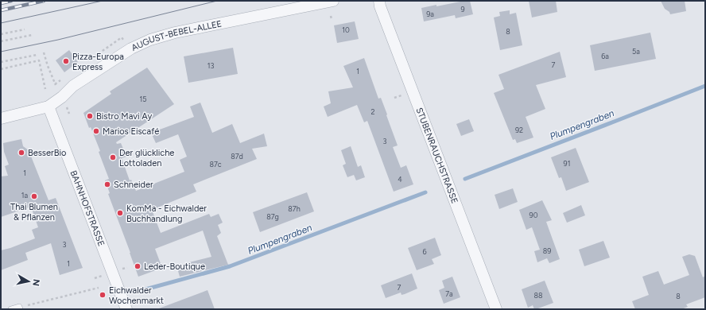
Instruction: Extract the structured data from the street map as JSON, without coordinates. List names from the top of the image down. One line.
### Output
{"streets":{"street":["AUGUST-BEBEL-ALLEE","STUBENRAUCHSTRASSE","BAHNHOFSTRASSE"]},"crossings":[["AUGUST-BEBEL-ALLEE","BAHNHOFSTRASSE"]],"water":["Plumpengraben"],"places":["Pizza-Europa Express","Bistro Mavi Ay","Marios Eiscafé","BesserBio","Der glückliche Lottoladen","Schneider","Thai Blumen & Pflanzen","KomMa - Eichwalder Buchhandlung","Leder-Boutique","Eichwalder Wochenmarkt"],"house_numbers":["9","9a","10","8","5a","6a","7","13","1","15","2","92","3","87d","91","87c","1","4","1a","87h","90","87g","3","89","6","1","7","7a","88","8"],"north":"right"}
